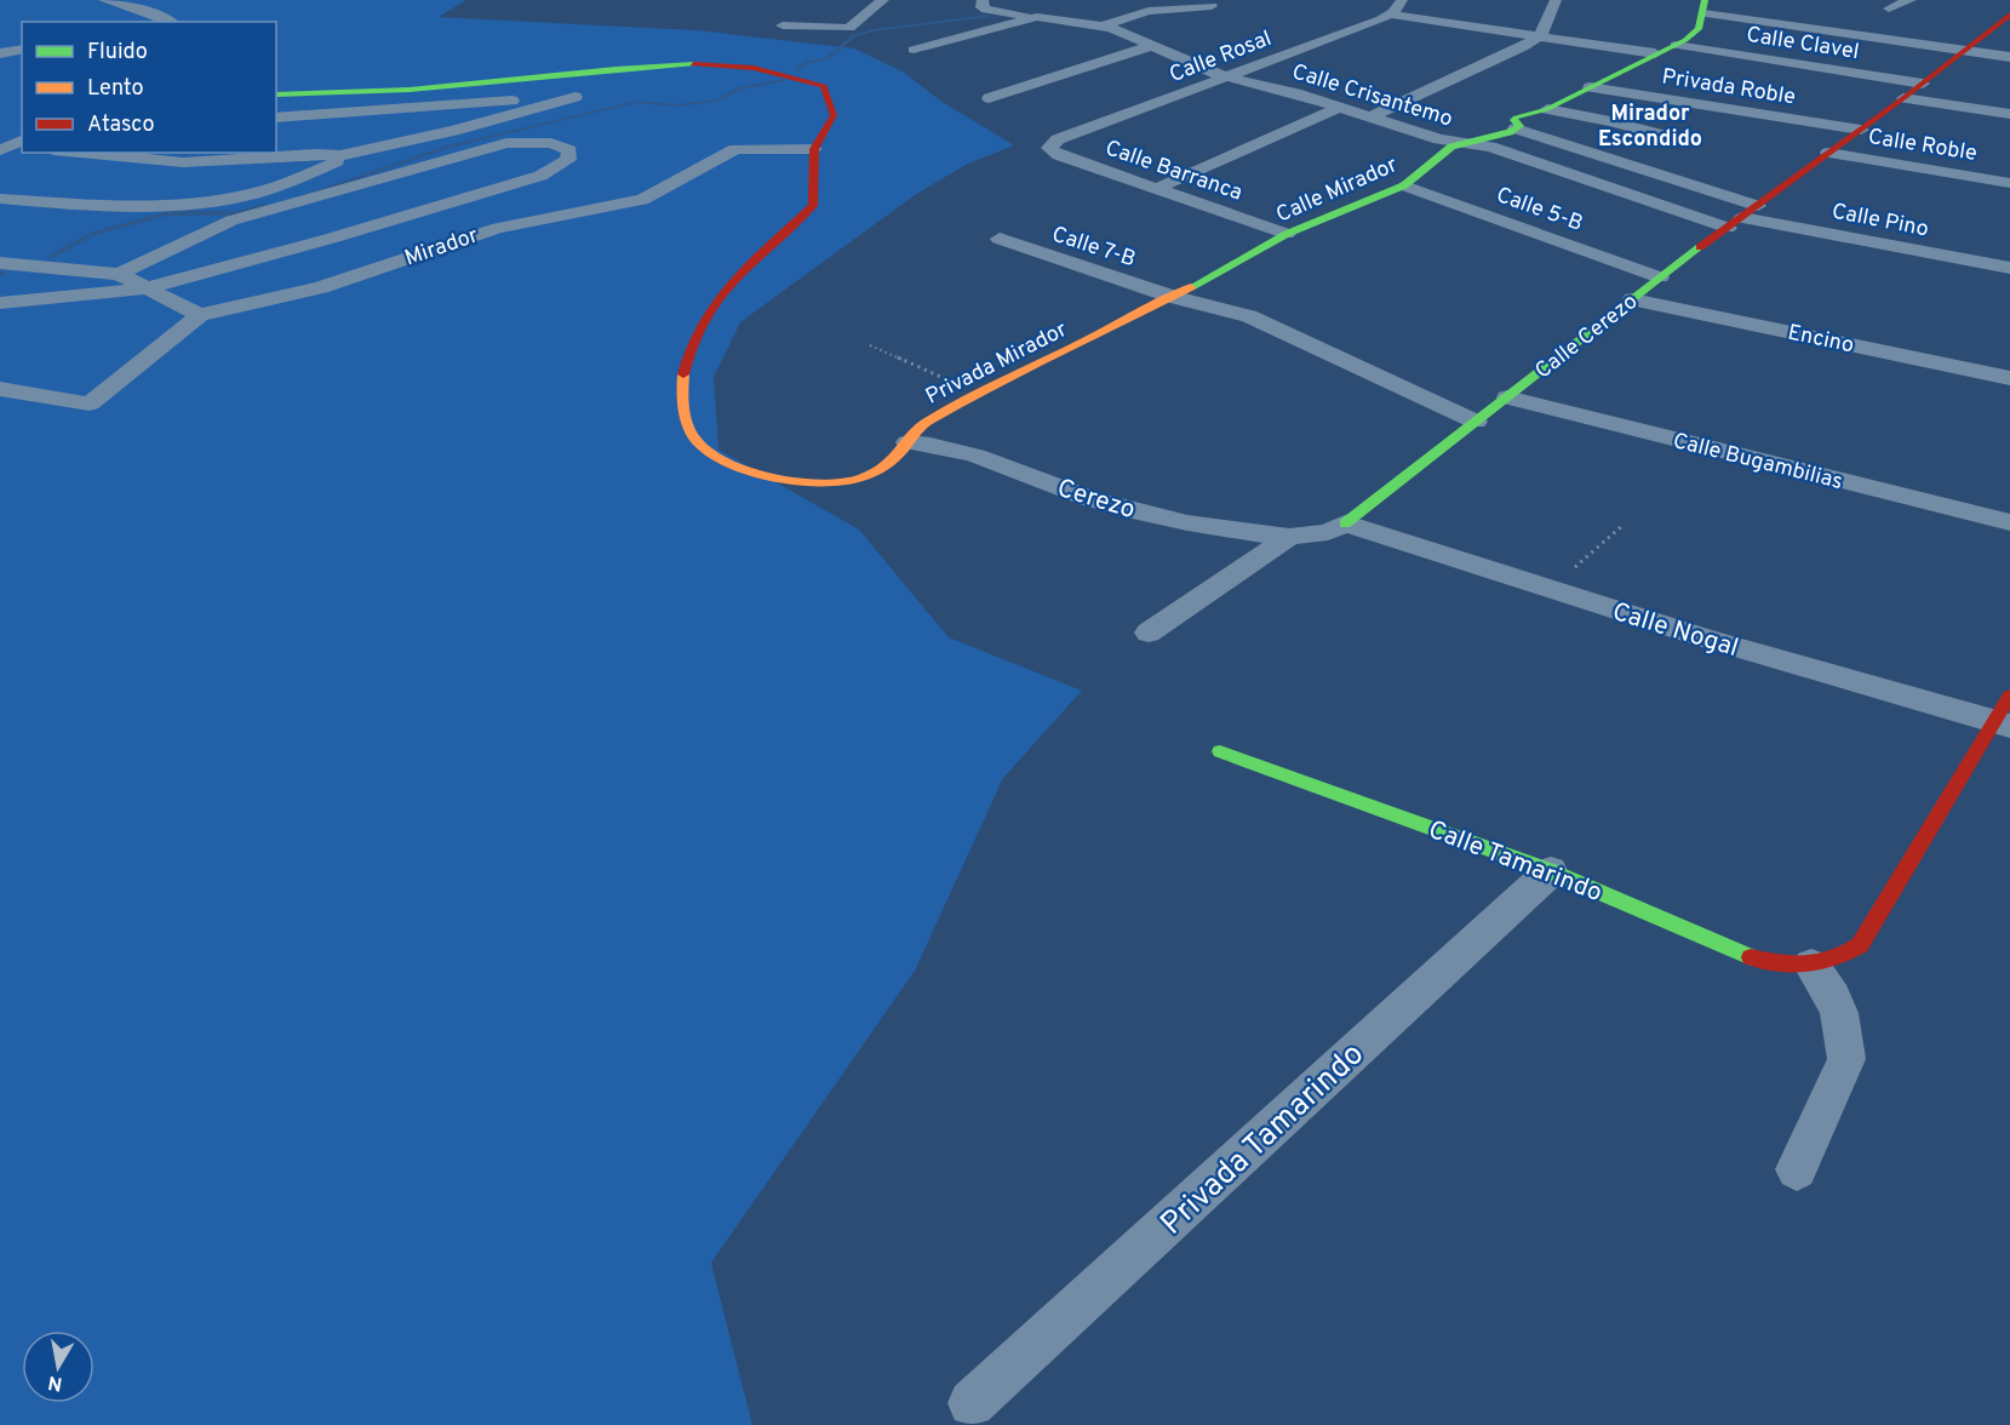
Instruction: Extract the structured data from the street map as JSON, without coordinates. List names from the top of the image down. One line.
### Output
{"streets":{"street":["Calle Clavel","Calle Rosal","Privada Roble","Calle Crisantemo","Calle Roble","Calle Barranca","Calle Mirador","Calle 5-B","Calle Pino","Mirador","Calle 7-B","Calle Cerezo","Encino","Privada Mirador","Calle Bugambilias","Cerezo","Calle Nogal","Calle Tamarindo","Privada Tamarindo"]},"crossings":[["Calle Clavel","Calle Mirador"],["Calle Clavel","Calle Cerezo"],["Calle Rosal","Calle Crisantemo"],["Calle Rosal","Calle Barranca"],["Privada Roble","Calle Mirador"],["Privada Roble","Calle Cerezo"],["Calle Crisantemo","Calle Mirador"],["Calle Crisantemo","Calle Pino"],["Calle Crisantemo","Calle Cerezo"],["Calle Roble","Calle Cerezo"],["Calle Barranca","Calle Mirador"],["Calle Mirador","Calle 5-B"],["Calle Mirador","Privada Mirador"],["Calle 5-B","Calle Cerezo"],["Calle Pino","Calle Cerezo"],["Mirador","Privada Mirador"],["Calle 7-B","Privada Mirador"],["Calle Cerezo","Encino"],["Calle Cerezo","Calle Bugambilias"],["Calle Cerezo","Cerezo"],["Calle Cerezo","Calle Nogal"],["Privada Mirador","Cerezo"],["Calle Nogal","Calle Tamarindo"],["Calle Tamarindo","Privada Tamarindo"]],"districts":["Mirador Escondido"],"legend":["Fluido","Lento","Atasco"],"north":"bottom"}
